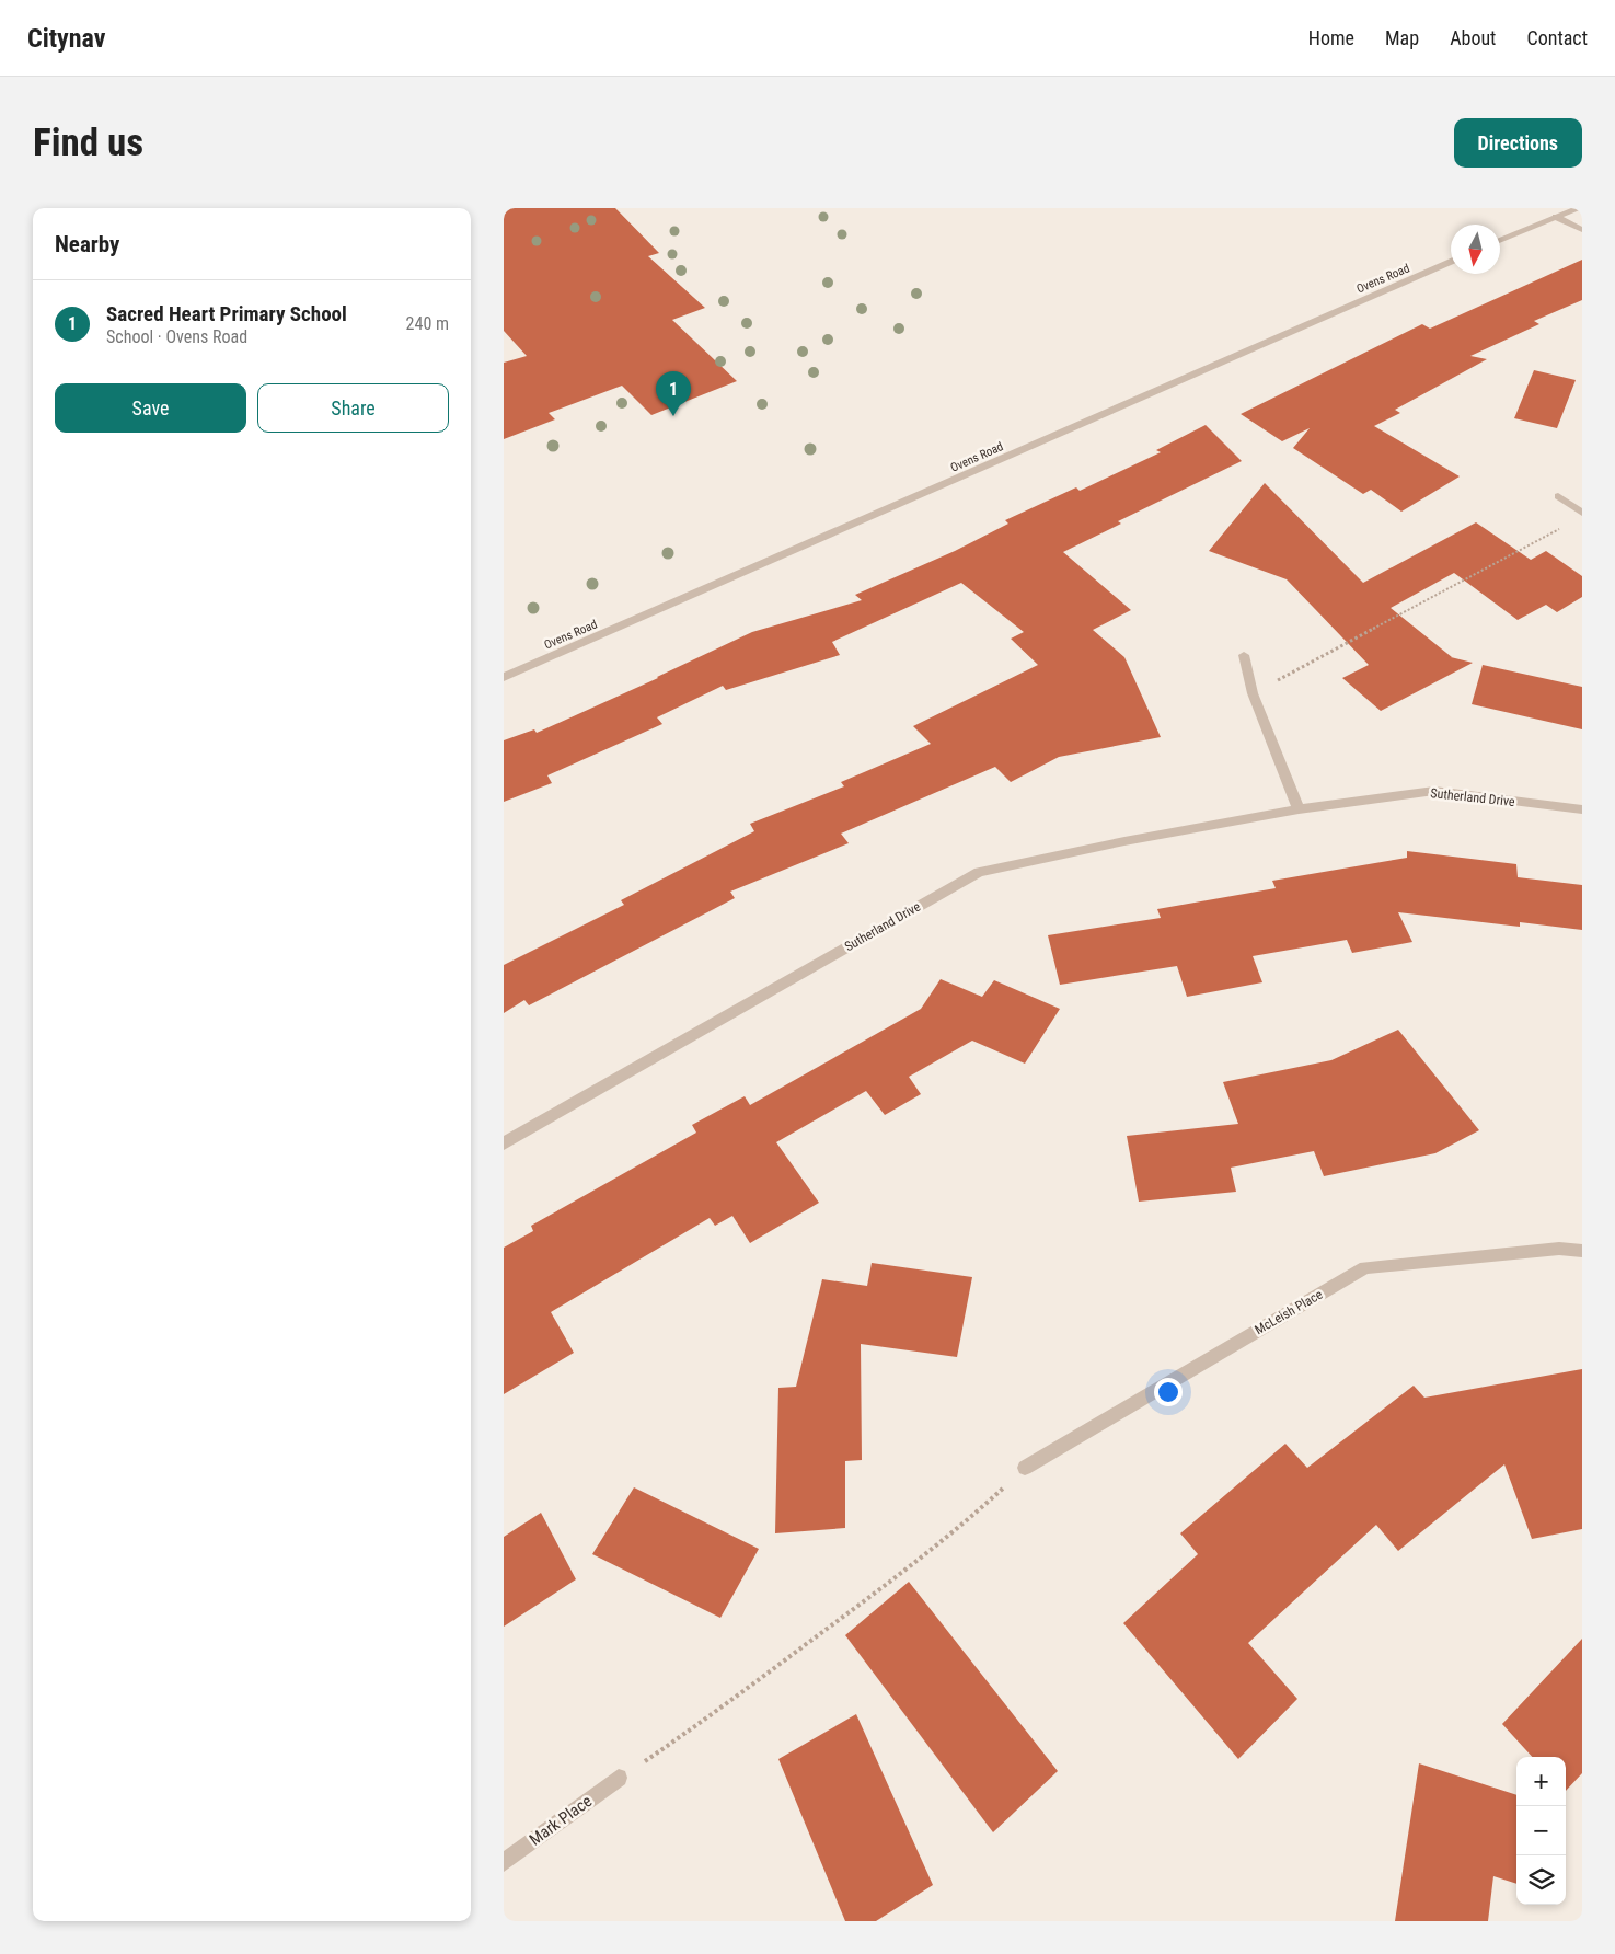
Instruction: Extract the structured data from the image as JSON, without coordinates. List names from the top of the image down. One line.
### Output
{"streets":{"street":["Ovens Road","Sutherland Drive","McLeish Place","Mark Place"]},"north":"bottom","page":{"header":"Citynav","nav":["Home","Map","About","Contact"],"buttons":["Directions",["Save","Share"]],"title":"Find us","heading":"Nearby","list":[{"mark":"1","name":"Sacred Heart Primary School","note":"School · Ovens Road","value":"240 m"}],"pins":"1","map_buttons":["+","−"]}}
